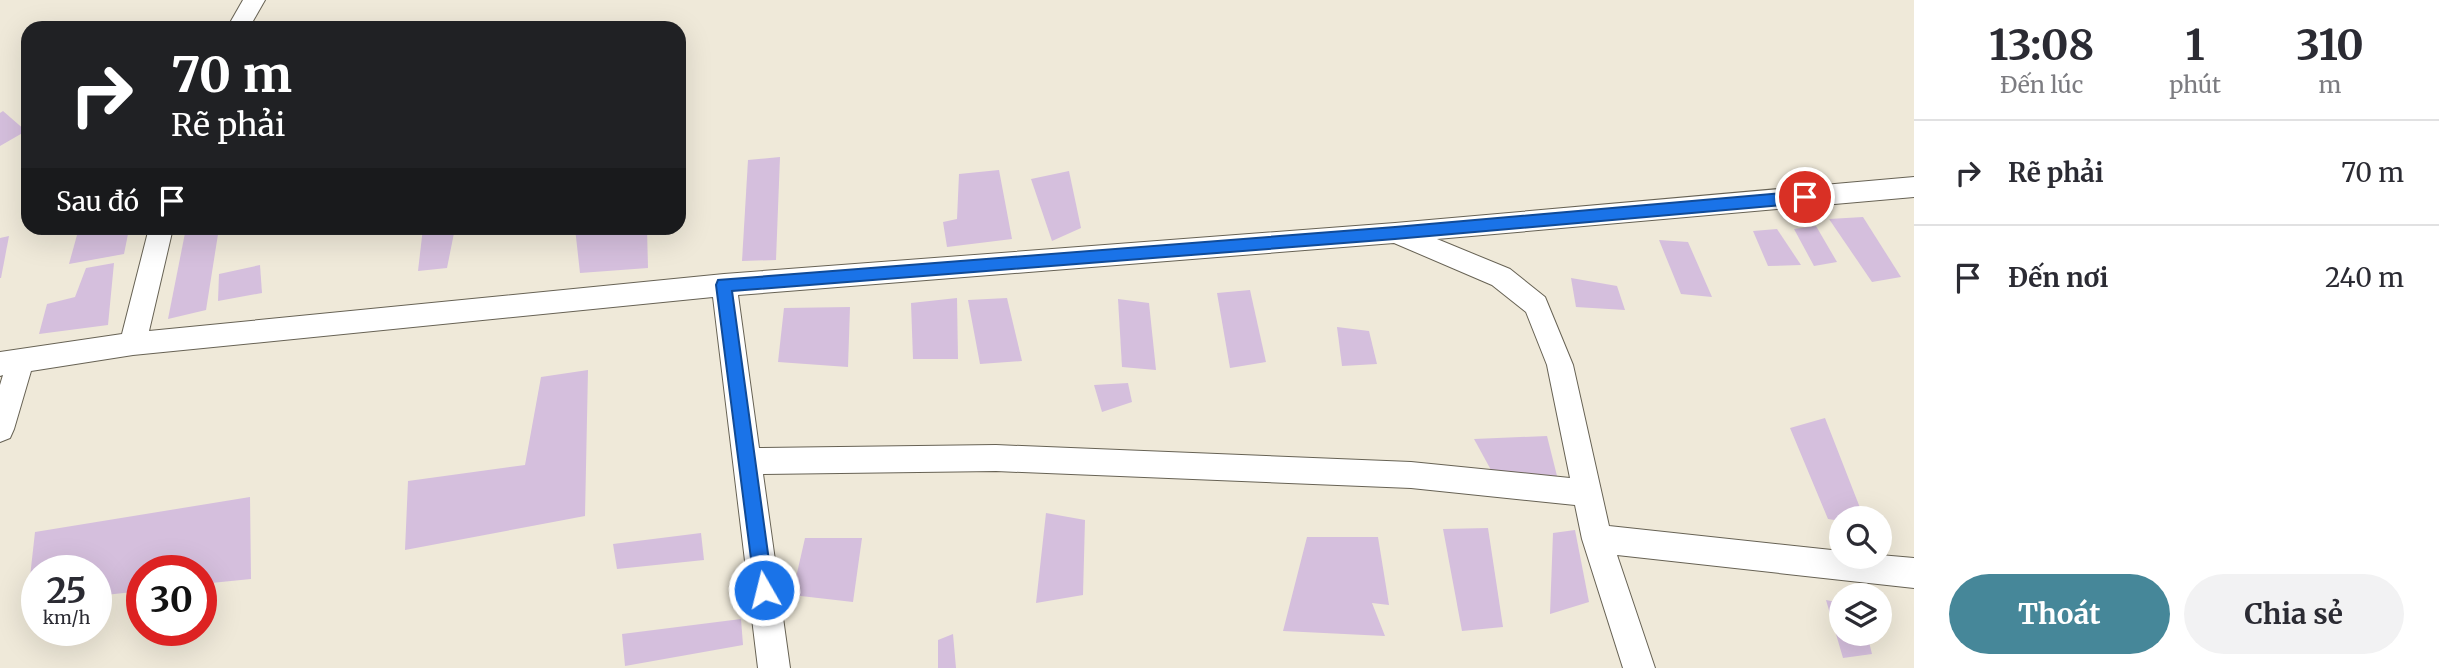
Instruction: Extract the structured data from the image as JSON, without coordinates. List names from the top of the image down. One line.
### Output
{"page":{"eta":["13:08","Đến lúc","1","phút","310","m"],"turn":["70 m","Rẽ phải"],"list":[{"name":"Rẽ phải","value":"70 m"},{"name":"Đến nơi","value":"240 m"}],"then":"Sau đó","speed":"25 km/h","limit":"30","buttons":["Thoát","Chia sẻ"]}}
